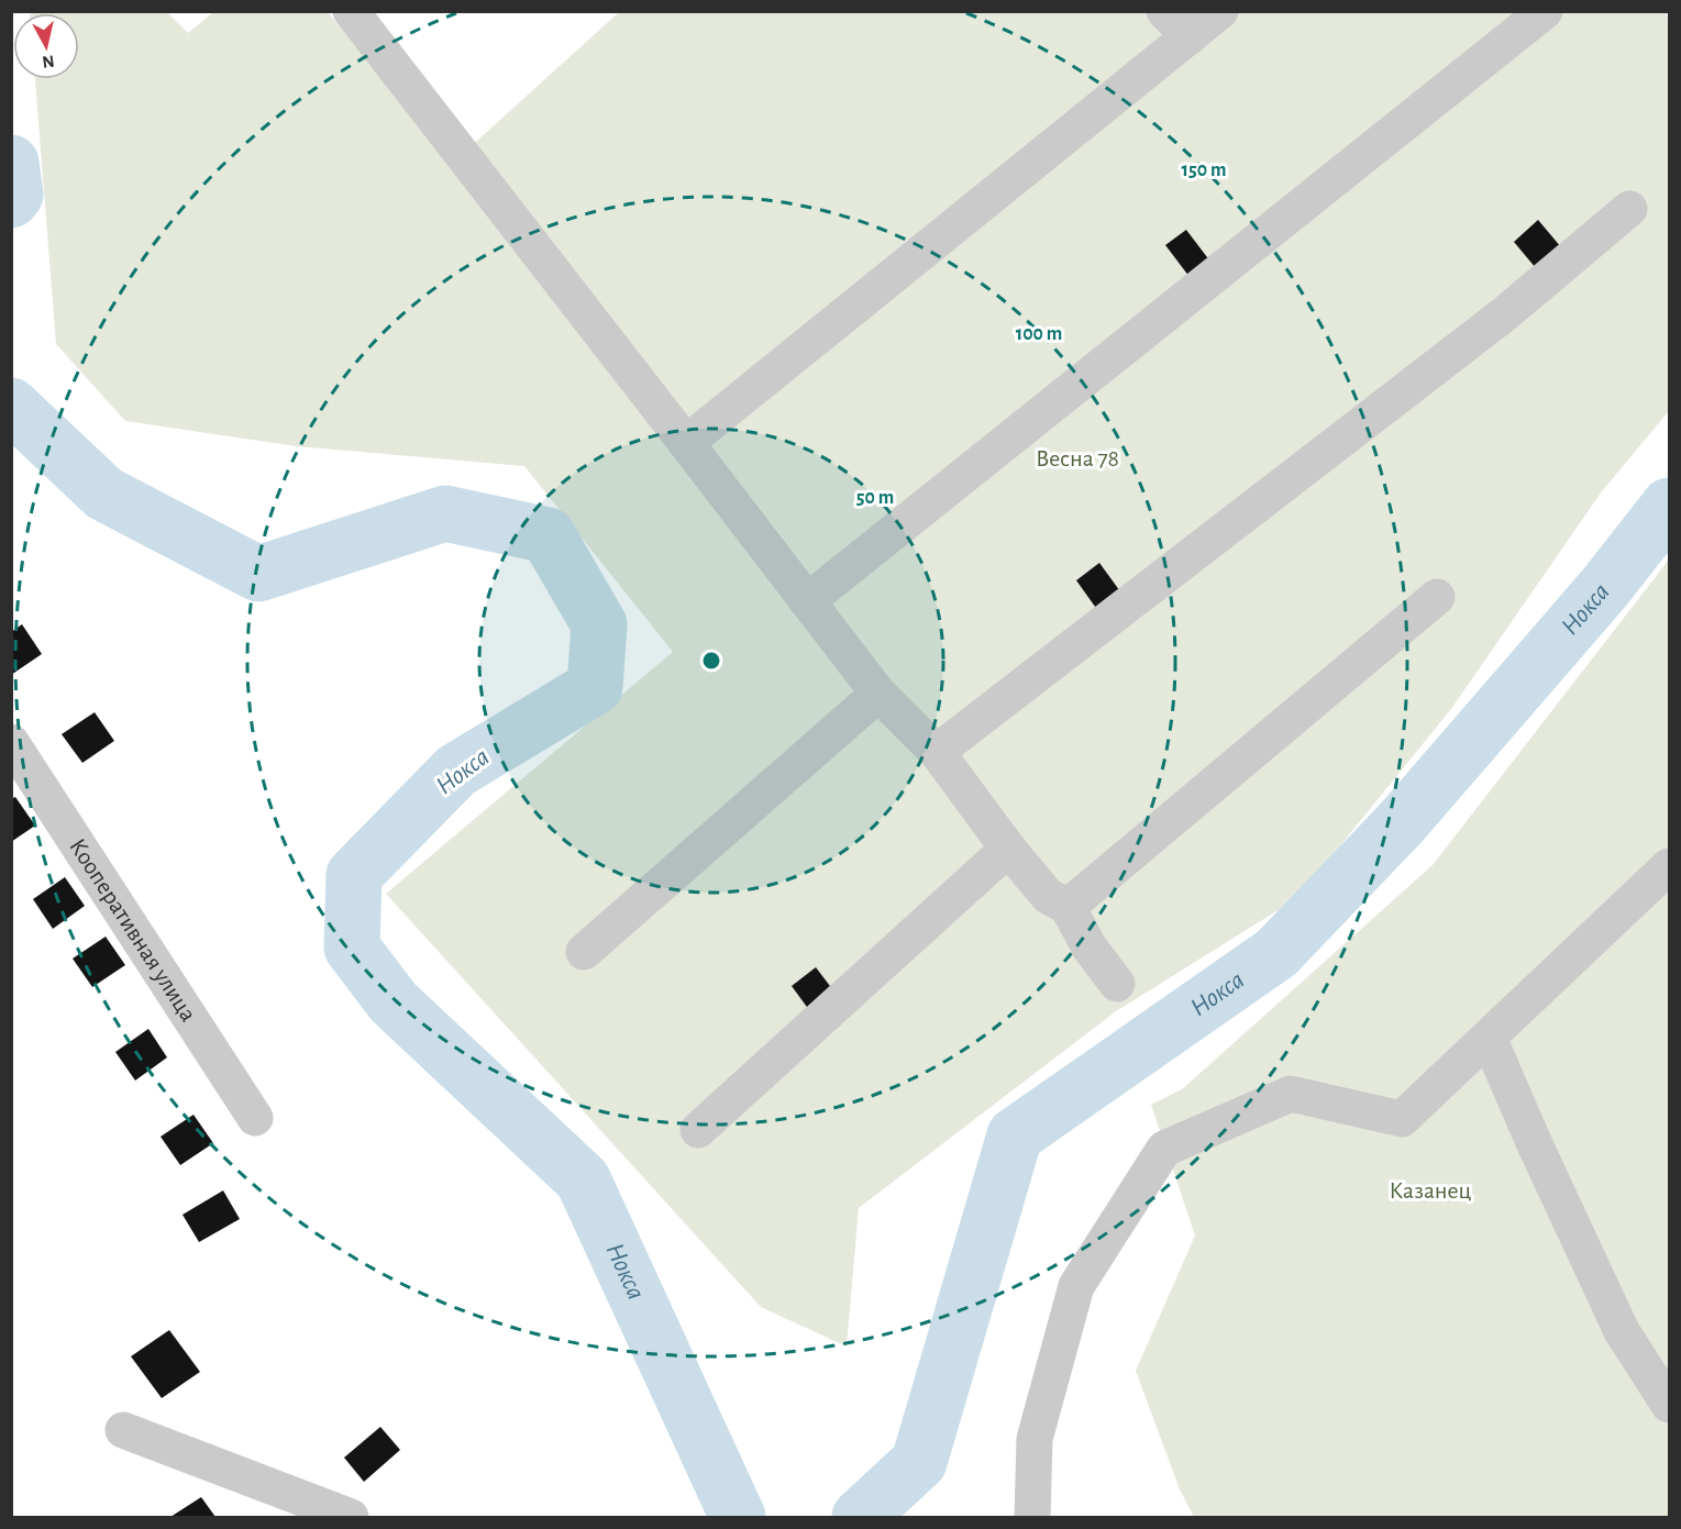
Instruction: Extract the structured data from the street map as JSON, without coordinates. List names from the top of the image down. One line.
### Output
{"streets":{"street":["Кооперативная улица"]},"water":["Нокса"],"parks":["Весна 78","Казанец"],"north":"bottom","rings":["150 m","100 m","50 m"]}
